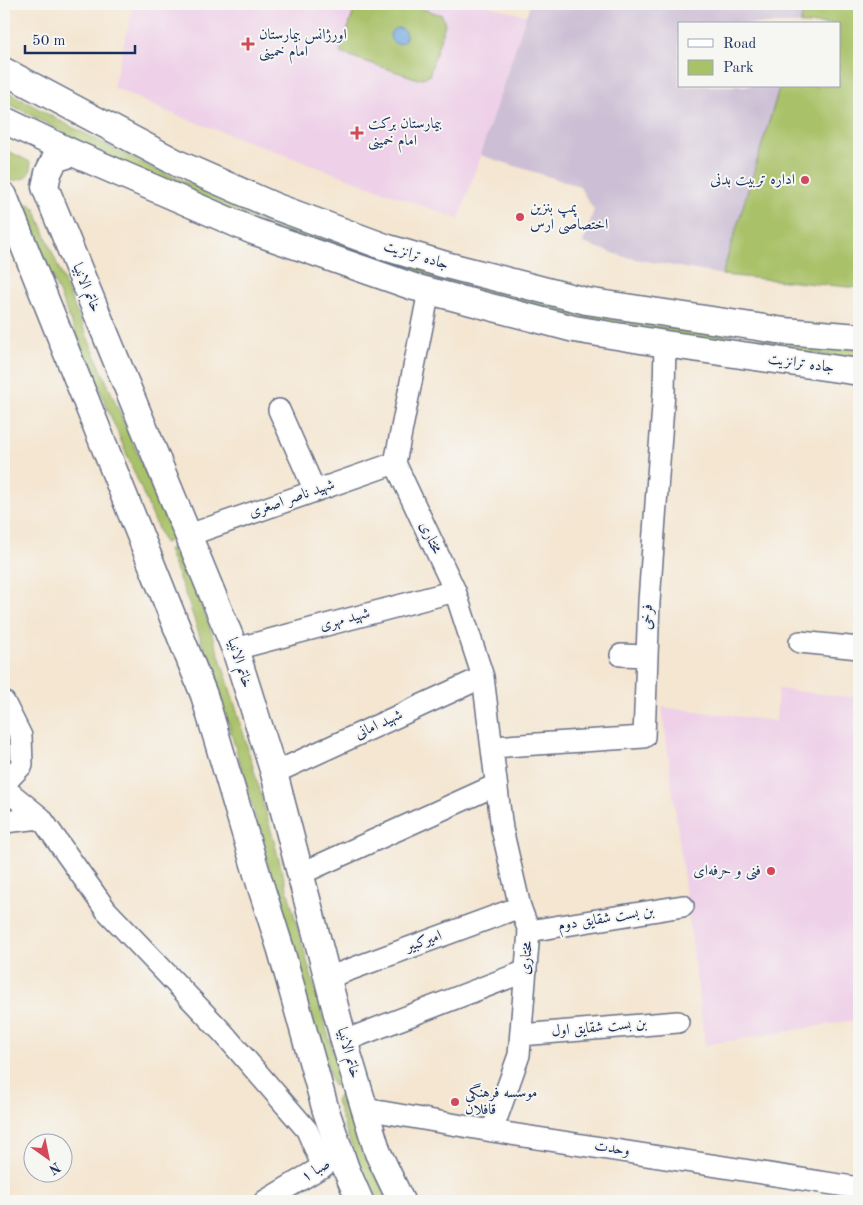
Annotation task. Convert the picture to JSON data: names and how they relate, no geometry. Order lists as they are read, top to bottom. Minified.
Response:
{"streets":{"main road":["جاده ترانزیت","خاتم الانبیا"],"street":["شهید ناصر اصغری","مختاری","فرخی","شهید مهری","شهید امانی","بن بست شقایق دوم","امیرکبیر","بن بست شقایق اول","وحدت","صبا ۱"]},"crossings":[["جاده ترانزیت","فرخی"],["خاتم الانبیا","شهید ناصر اصغری"],["خاتم الانبیا","شهید مهری"],["خاتم الانبیا","شهید امانی"],["خاتم الانبیا","امیرکبیر"],["خاتم الانبیا","وحدت"],["شهید ناصر اصغری","مختاری"],["مختاری","فرخی"],["مختاری","شهید مهری"],["مختاری","شهید امانی"],["مختاری","بن بست شقایق دوم"],["مختاری","امیرکبیر"],["مختاری","بن بست شقایق اول"],["مختاری","وحدت"]],"places":{"health":["اورژانس بیمارستان امام خمینی","بیمارستان برکت امام خمینی"],"other":["اداره تربیت بدنی","پمپ بنزین اختصاصی ارس","فنی و حرفه‌ای","موسسه فرهنگی قافلان"]},"legend":["Road","Park"],"scale_bar":"50 m","north":"bottom right"}
